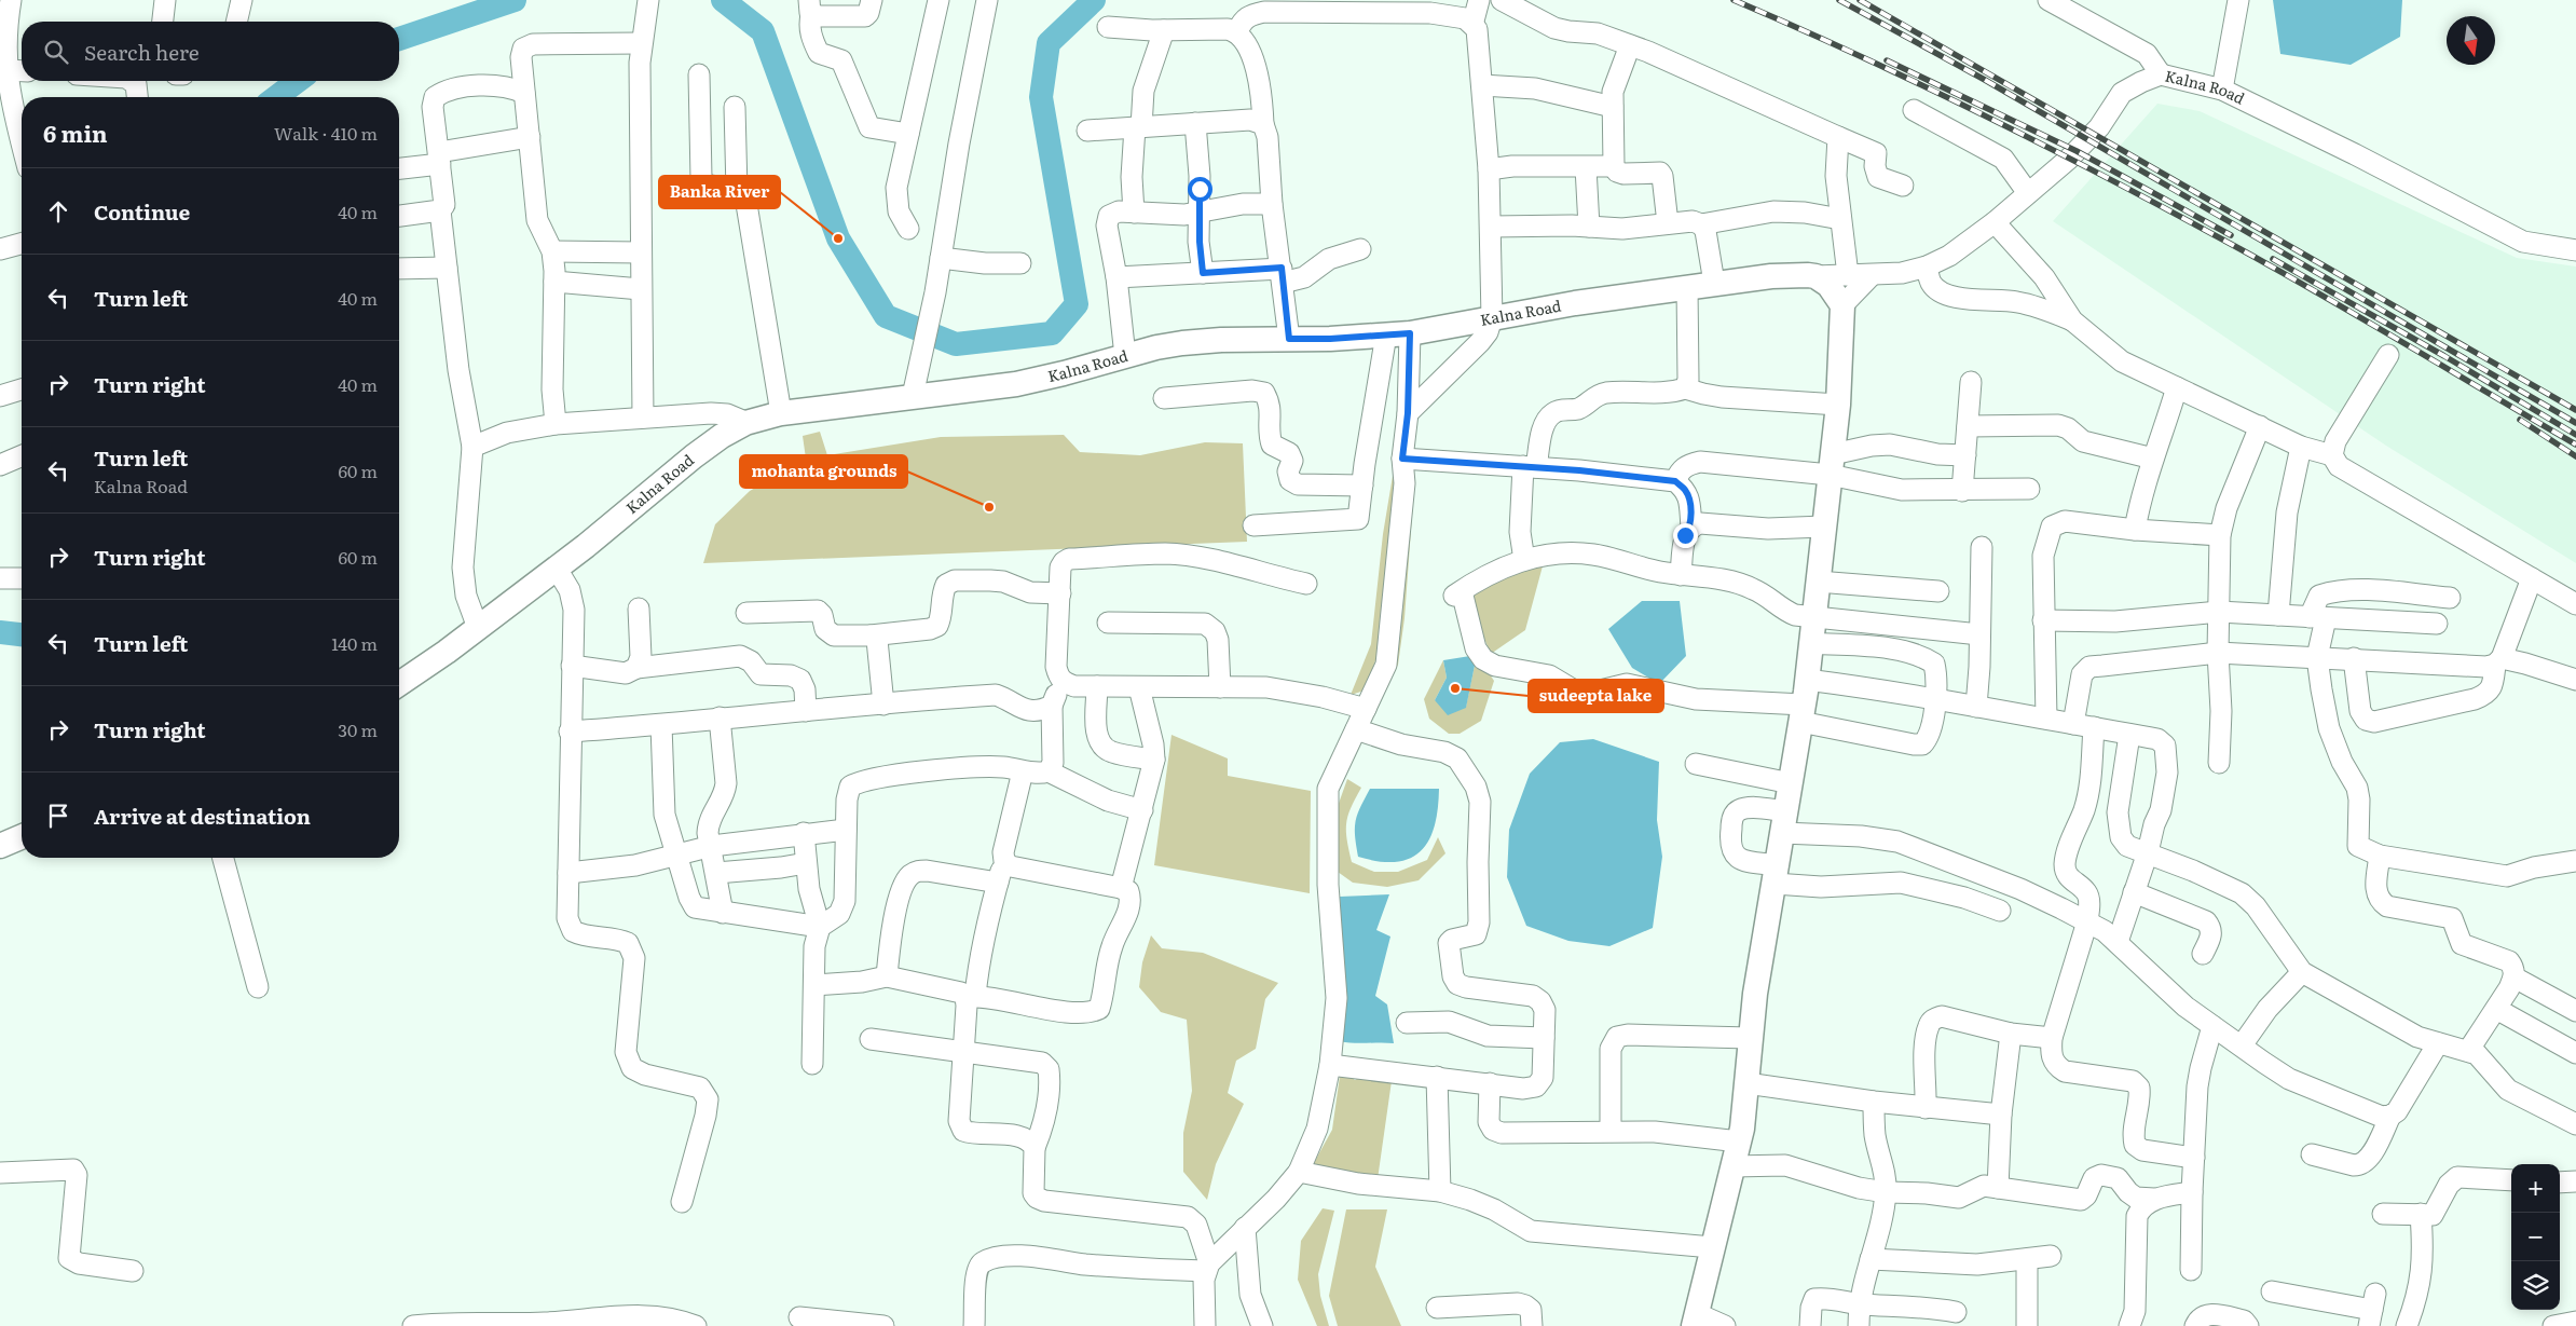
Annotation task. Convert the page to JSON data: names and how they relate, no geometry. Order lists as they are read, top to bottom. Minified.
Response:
{"streets":{"main road":["Kalna Road"]},"places":["Banka River","mohanta grounds","sudeepta lake"],"north":"bottom","page":{"search":"Search here","heading":["6 min","Walk · 410 m"],"list":[["Continue","40 m"],["Turn left","40 m"],["Turn right","40 m"],["Turn left","Kalna Road","60 m"],["Turn right","60 m"],["Turn left","140 m"],["Turn right","30 m"],"Arrive at destination"],"map_buttons":["+","−"]}}
